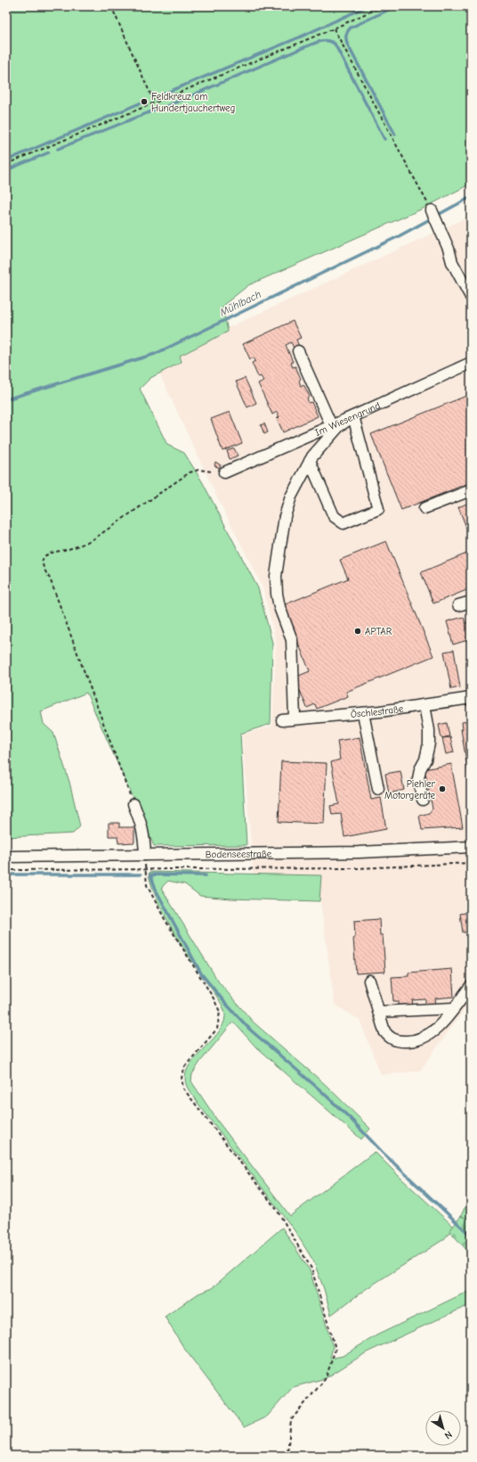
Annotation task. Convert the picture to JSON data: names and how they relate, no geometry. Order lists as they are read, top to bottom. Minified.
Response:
{"streets":{"street":["Im Wiesengrund","Öschlestraße","Bodenseestraße"]},"water":["Mühlbach"],"places":["Feldkreuz am Hundertjauchertweg","APTAR","Piehler Motorgeräte"],"north":"bottom right"}
